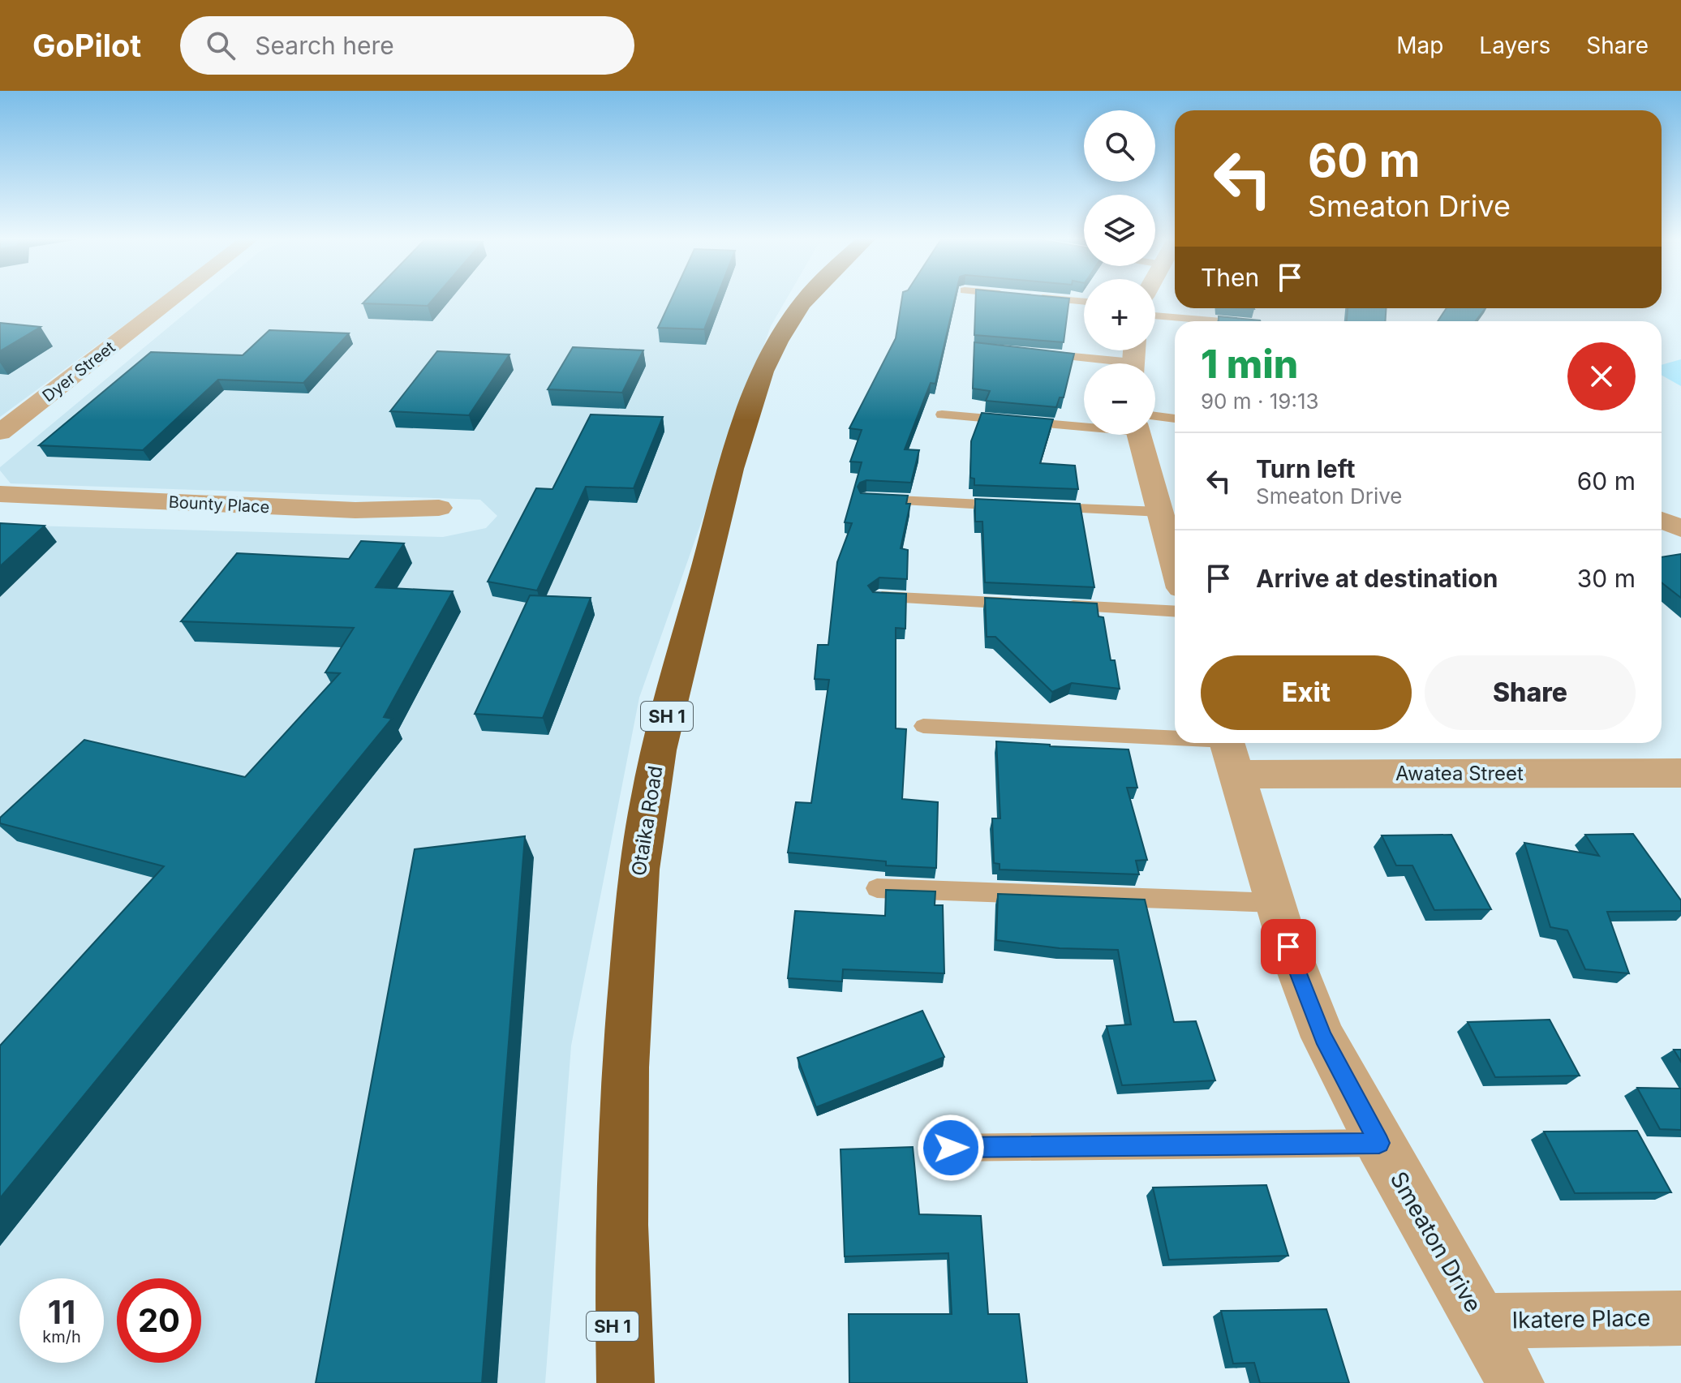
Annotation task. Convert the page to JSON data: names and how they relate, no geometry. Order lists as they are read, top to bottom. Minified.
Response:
{"streets":{"highway":["SH 1","Otaika Road"],"street":["Dyer Street","Bounty Place","Awatea Street","Smeaton Drive","Ikatere Place"]},"crossings":[["Awatea Street","Smeaton Drive"],["Smeaton Drive","Ikatere Place"]],"page":{"header":"GoPilot","search":"Search here","nav":["Map","Layers","Share"],"map_buttons":["+","−"],"turn":["60 m","Smeaton Drive"],"then":"Then","heading":["1 min","90 m · 19:13"],"list":[{"name":"Turn left","note":"Smeaton Drive","value":"60 m"},{"name":"Arrive at destination","value":"30 m"}],"buttons":["Exit","Share"],"speed":"11 km/h","limit":"20"}}
